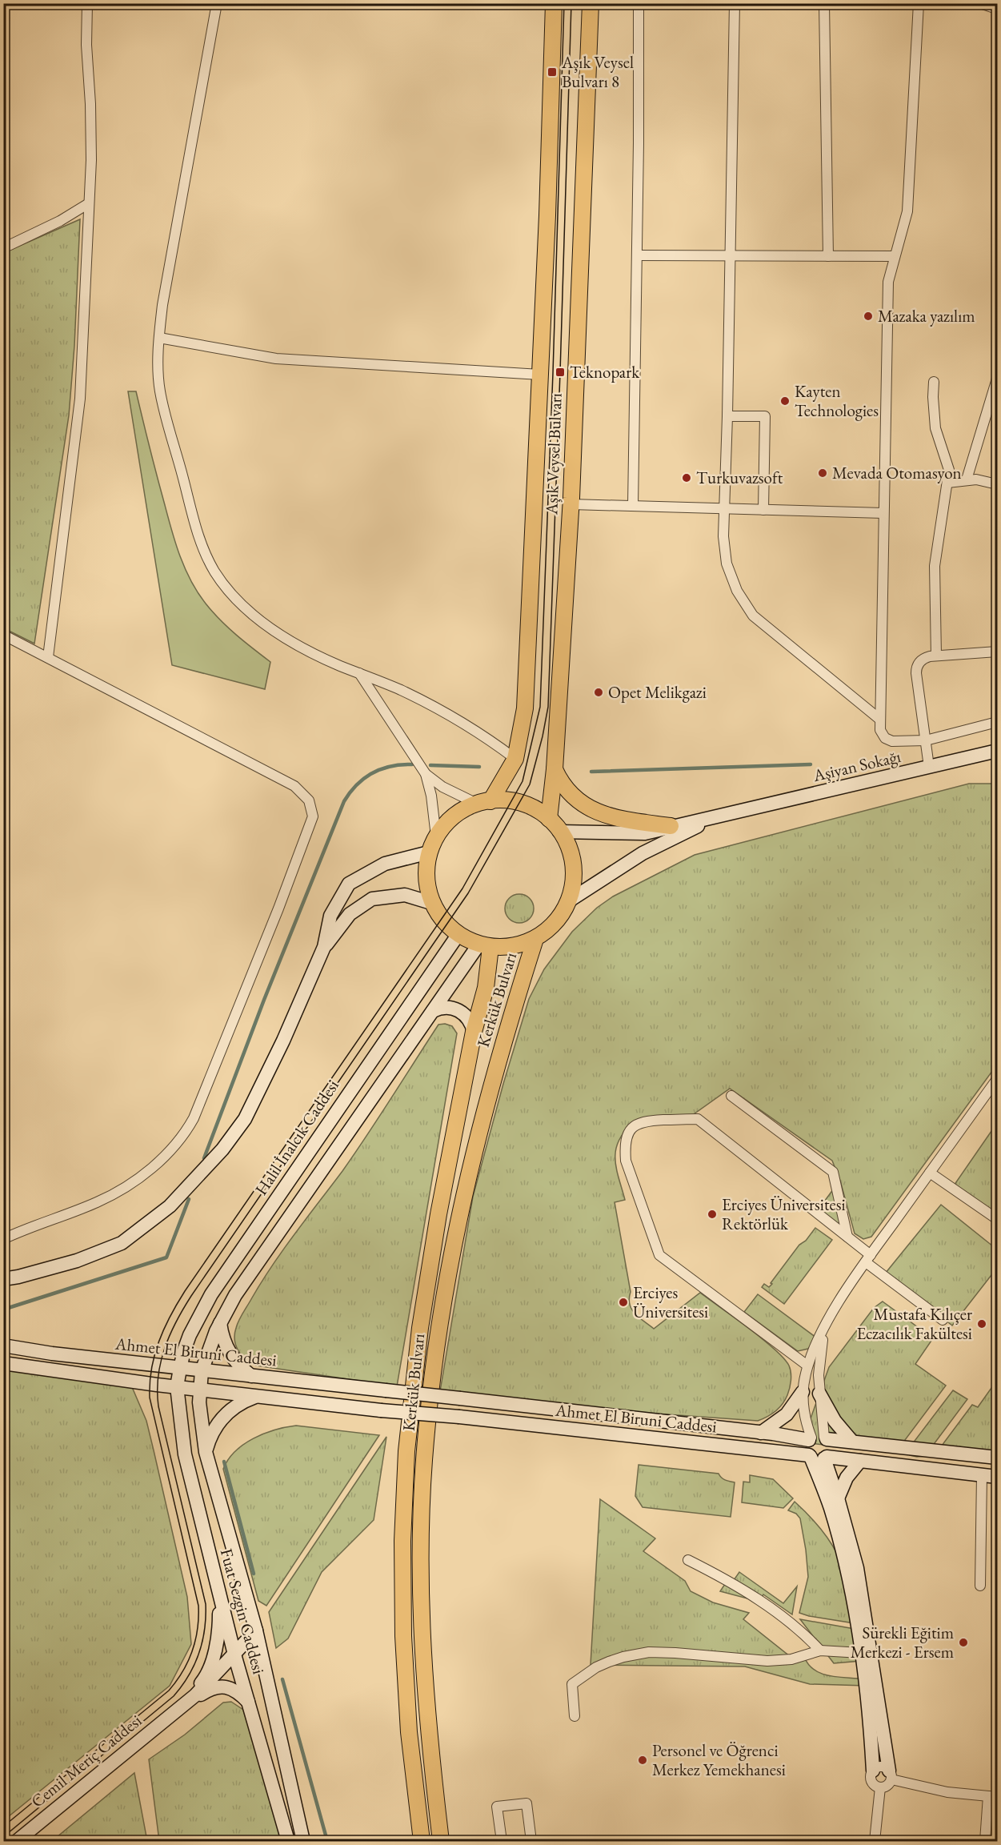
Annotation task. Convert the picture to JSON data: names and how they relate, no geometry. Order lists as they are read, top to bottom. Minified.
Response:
{"streets":{"main road":["Aşık Veysel Bulvarı","Kerkük Bulvarı"],"street":["Aşiyan Sokağı","Halil İnalcık Caddesi","Ahmet El Biruni Caddesi","Fuat Sezgin Caddesi","Cemil Meriç Caddesi"]},"crossings":[["Aşık Veysel Bulvarı","Aşiyan Sokağı"],["Aşık Veysel Bulvarı","Kerkük Bulvarı"],["Aşık Veysel Bulvarı","Halil İnalcık Caddesi"],["Aşiyan Sokağı","Kerkük Bulvarı"],["Aşiyan Sokağı","Halil İnalcık Caddesi"],["Kerkük Bulvarı","Halil İnalcık Caddesi"],["Halil İnalcık Caddesi","Ahmet El Biruni Caddesi"],["Halil İnalcık Caddesi","Fuat Sezgin Caddesi"],["Ahmet El Biruni Caddesi","Fuat Sezgin Caddesi"]],"places":{"transit":["Aşık Veysel Bulvarı 8","Teknopark"],"other":["Mazaka yazılım","Kayten Technologies","Mevada Otomasyon","Turkuvazsoft","Opet Melikgazi","Erciyes Üniversitesi Rektörlük","Erciyes Üniversitesi","Mustafa Kılıçer Eczacılık Fakültesi","Sürekli Eğitim Merkezi - Ersem","Personel ve Öğrenci Merkez Yemekhanesi"]}}
